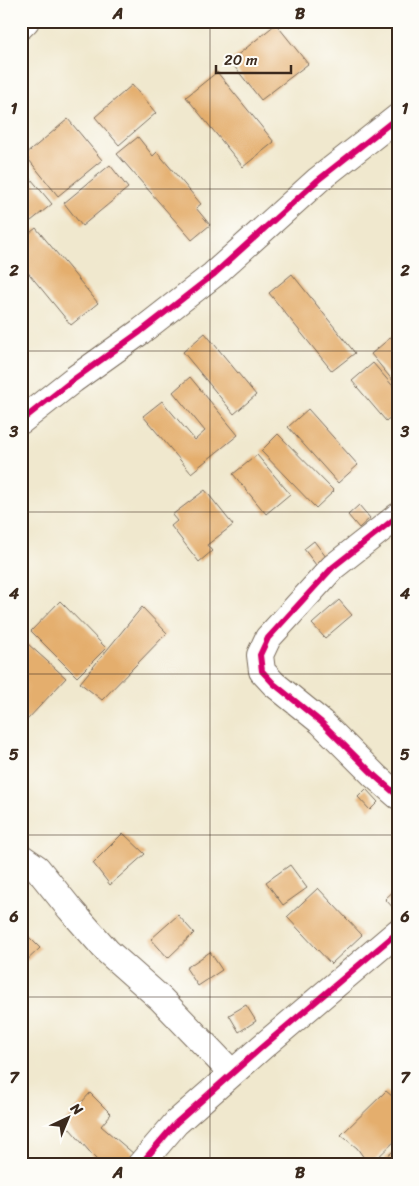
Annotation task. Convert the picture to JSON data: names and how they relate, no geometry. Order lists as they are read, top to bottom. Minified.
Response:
{"scale_bar":"20 m","north":"top right","grid":{"columns":["A","B"],"rows":["1","2","3","4","5","6","7"]}}
